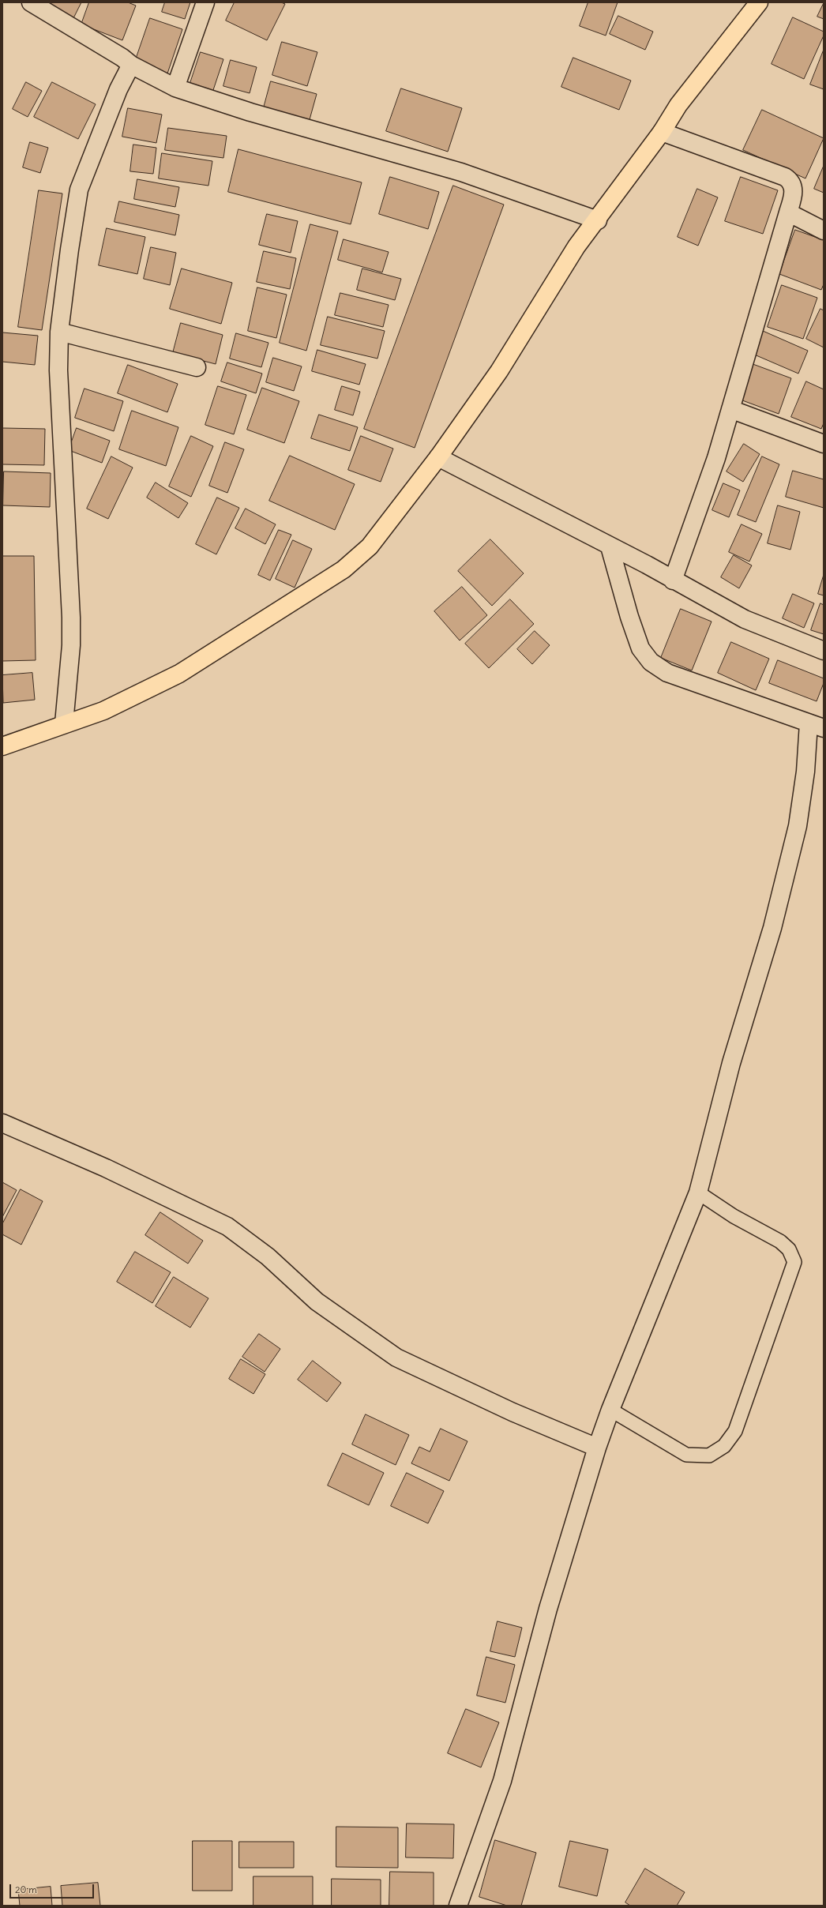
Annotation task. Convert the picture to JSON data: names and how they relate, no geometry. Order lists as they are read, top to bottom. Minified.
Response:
{"scale_bar":"20 m"}
